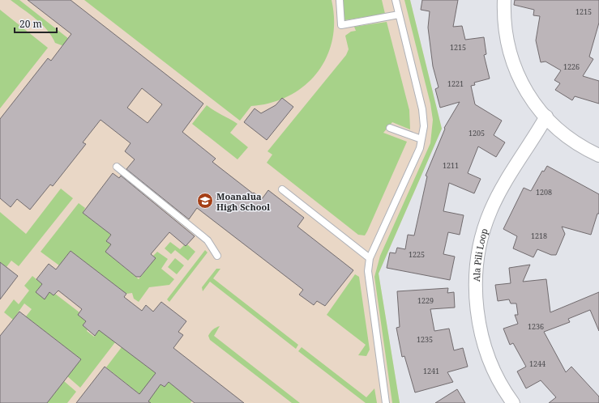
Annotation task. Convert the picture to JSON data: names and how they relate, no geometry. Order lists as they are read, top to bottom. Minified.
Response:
{"streets":{"street":["Ala Pili Loop"]},"places":{"school or university":["Moanalua High School"]},"house_numbers":["1215","1215","1226","1221","1205","1211","1208","1218","1225","1229","1236","1235","1244","1241"],"scale_bar":"20 m"}
